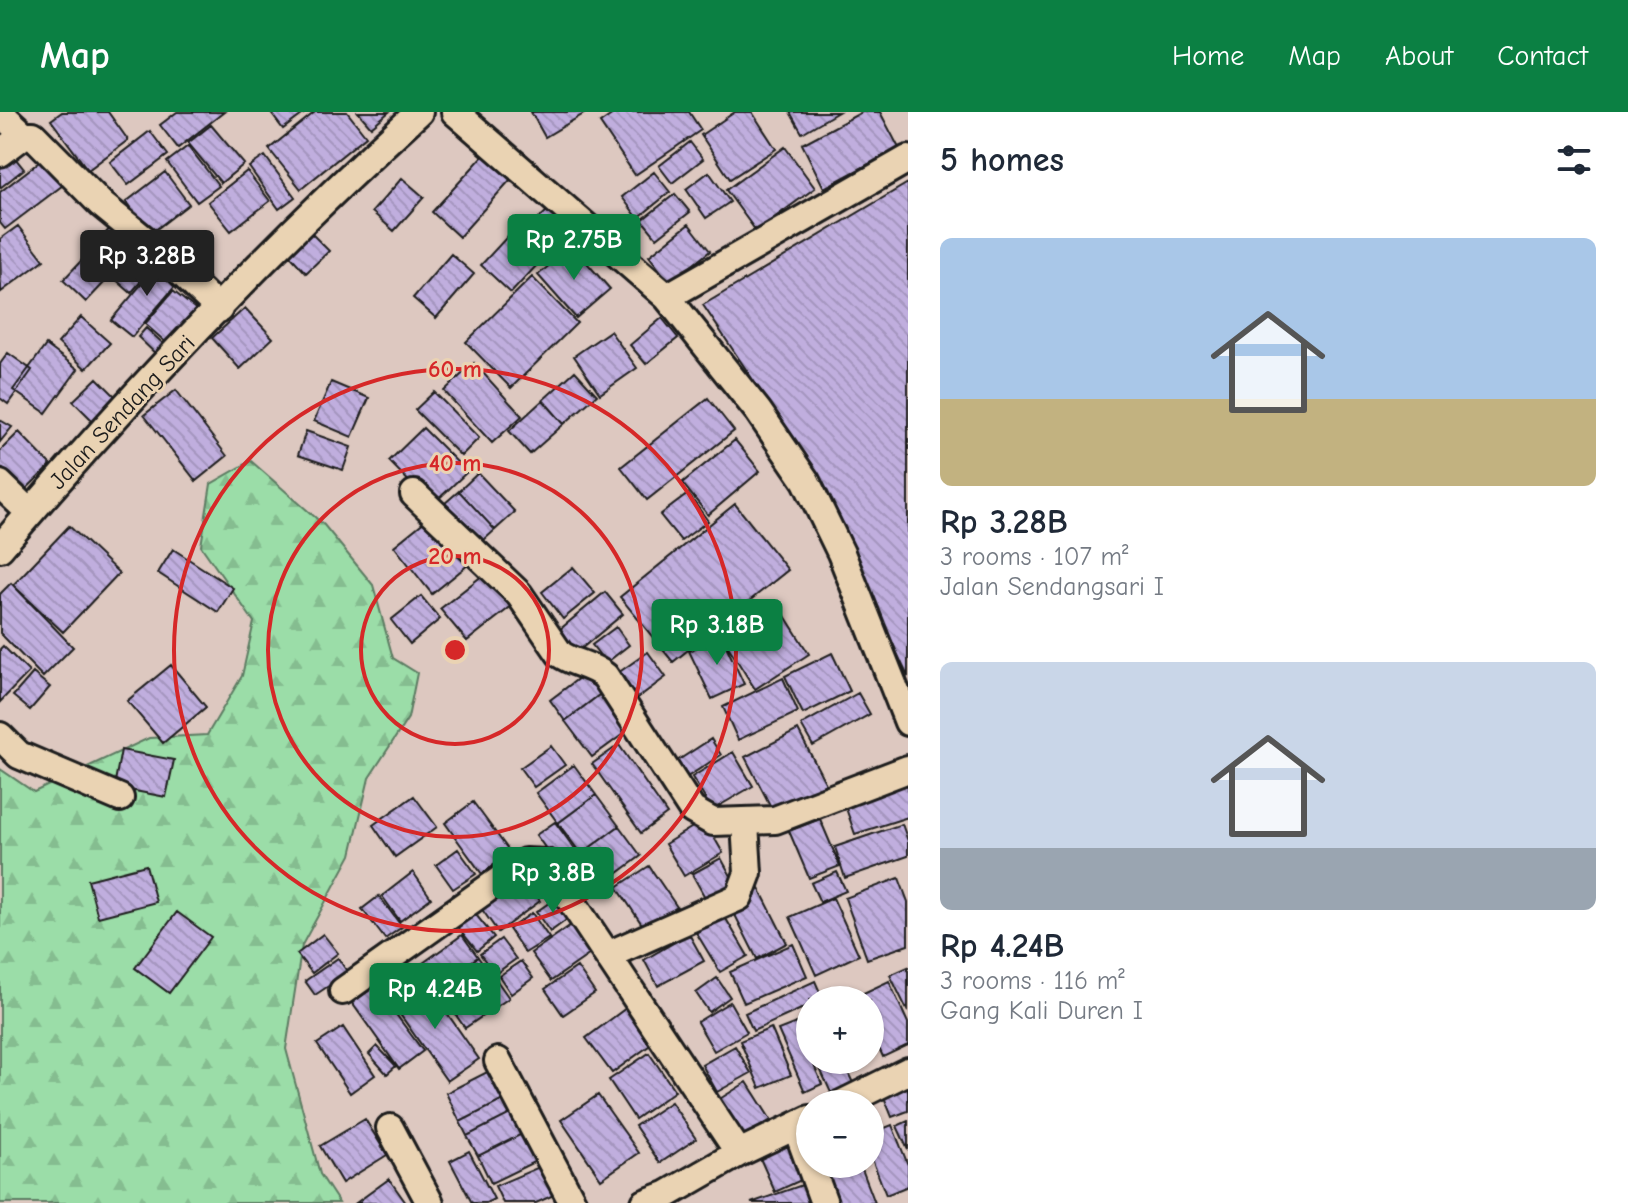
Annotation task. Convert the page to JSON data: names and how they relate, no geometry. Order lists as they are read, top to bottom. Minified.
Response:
{"streets":{"street":["Jalan Sendang Sari"]},"page":{"header":"Map","nav":["Home","Map","About","Contact"],"heading":"5 homes","list":[{"name":"Rp 3.28B","note":"3 rooms · 107 m² · Jalan Sendangsari I"},{"name":"Rp 4.24B","note":"3 rooms · 116 m² · Gang Kali Duren I"}],"price":["Rp 2.75B","Rp 3.28B","Rp 3.18B","Rp 3.8B","Rp 4.24B"],"map_buttons":["+","−"]},"rings":["60 m","40 m","20 m"]}
